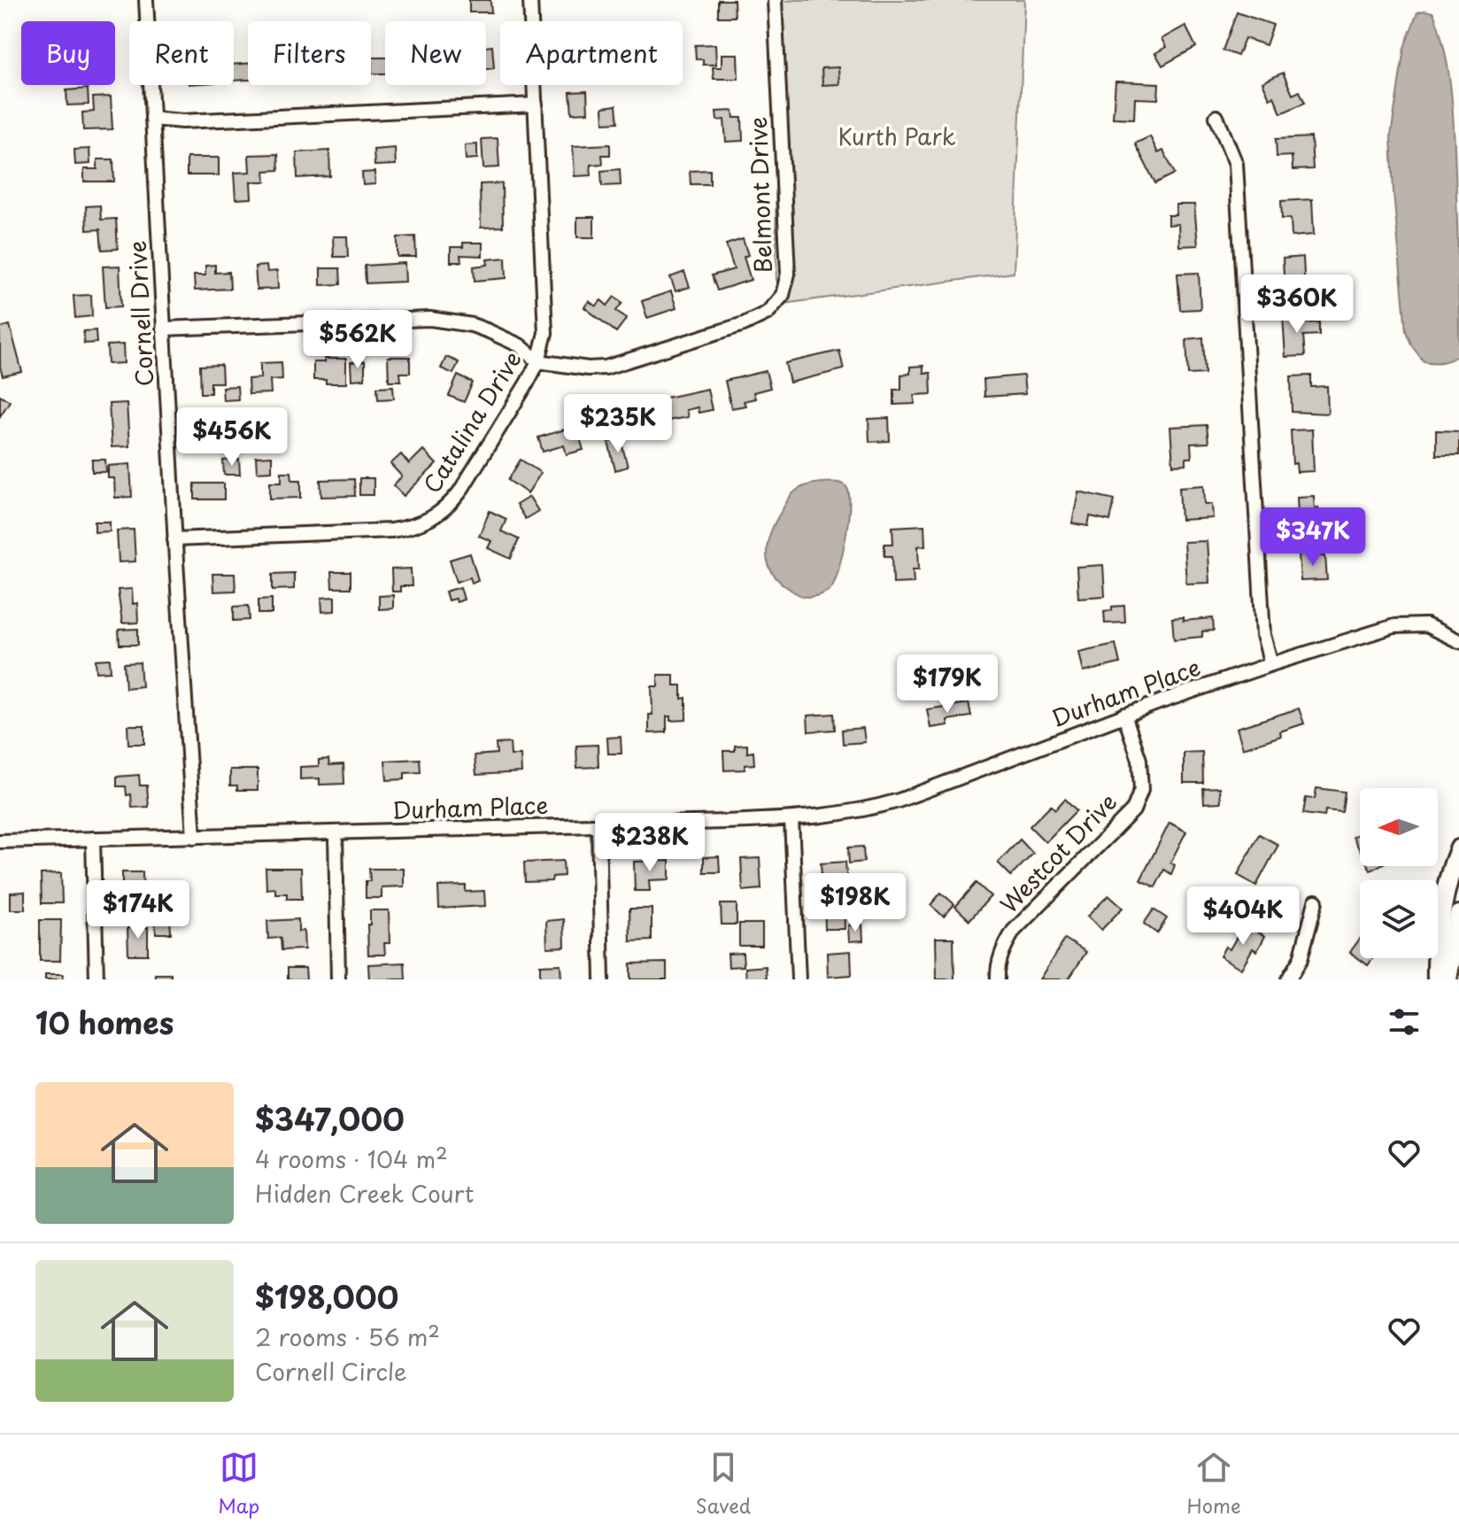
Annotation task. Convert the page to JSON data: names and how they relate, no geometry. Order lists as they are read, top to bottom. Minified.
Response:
{"streets":{"street":["Belmont Drive","Cornell Drive","Catalina Drive","Durham Place","Westcot Drive"]},"crossings":[["Belmont Drive","Catalina Drive"],["Cornell Drive","Catalina Drive"],["Cornell Drive","Durham Place"],["Durham Place","Westcot Drive"]],"parks":["Kurth Park"],"north":"left","page":{"chip":["Buy","Rent","Filters","New","Apartment"],"price":["$360K","$562K","$235K","$456K","$347K","$179K","$238K","$198K","$174K","$404K"],"heading":"10 homes","list":[{"name":"$347,000","note":"4 rooms · 104 m² · Hidden Creek Court"},{"name":"$198,000","note":"2 rooms · 56 m² · Cornell Circle"}],"tabs":["Map","Saved","Home"]}}
